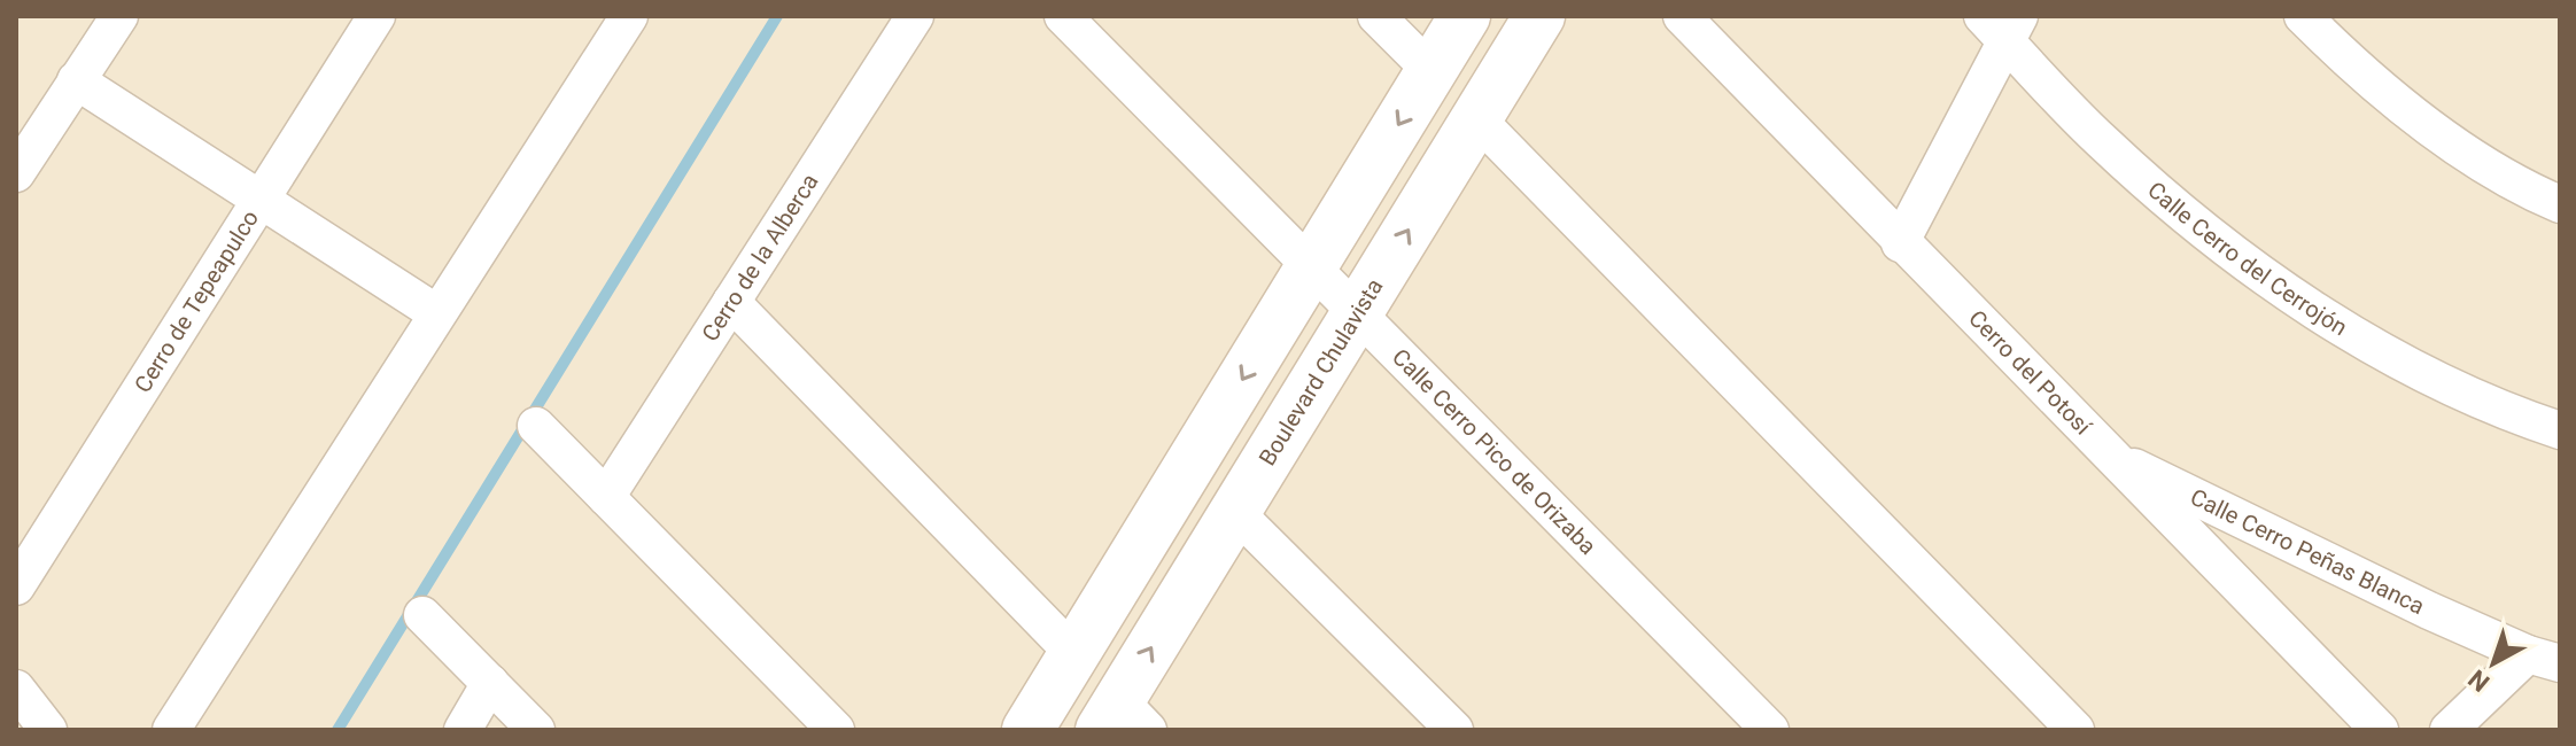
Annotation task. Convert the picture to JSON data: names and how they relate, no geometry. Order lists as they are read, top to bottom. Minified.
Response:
{"streets":{"main road":["Boulevard Chulavista"],"street":["Calle Cerro del Cerrojón","Cerro de la Alberca","Cerro de Tepeapulco","Cerro del Potosí","Calle Cerro Pico de Orizaba","Calle Cerro Peñas Blanca"]},"crossings":[["Boulevard Chulavista","Calle Cerro Pico de Orizaba"],["Cerro del Potosí","Calle Cerro Peñas Blanca"]],"north":"bottom left"}
